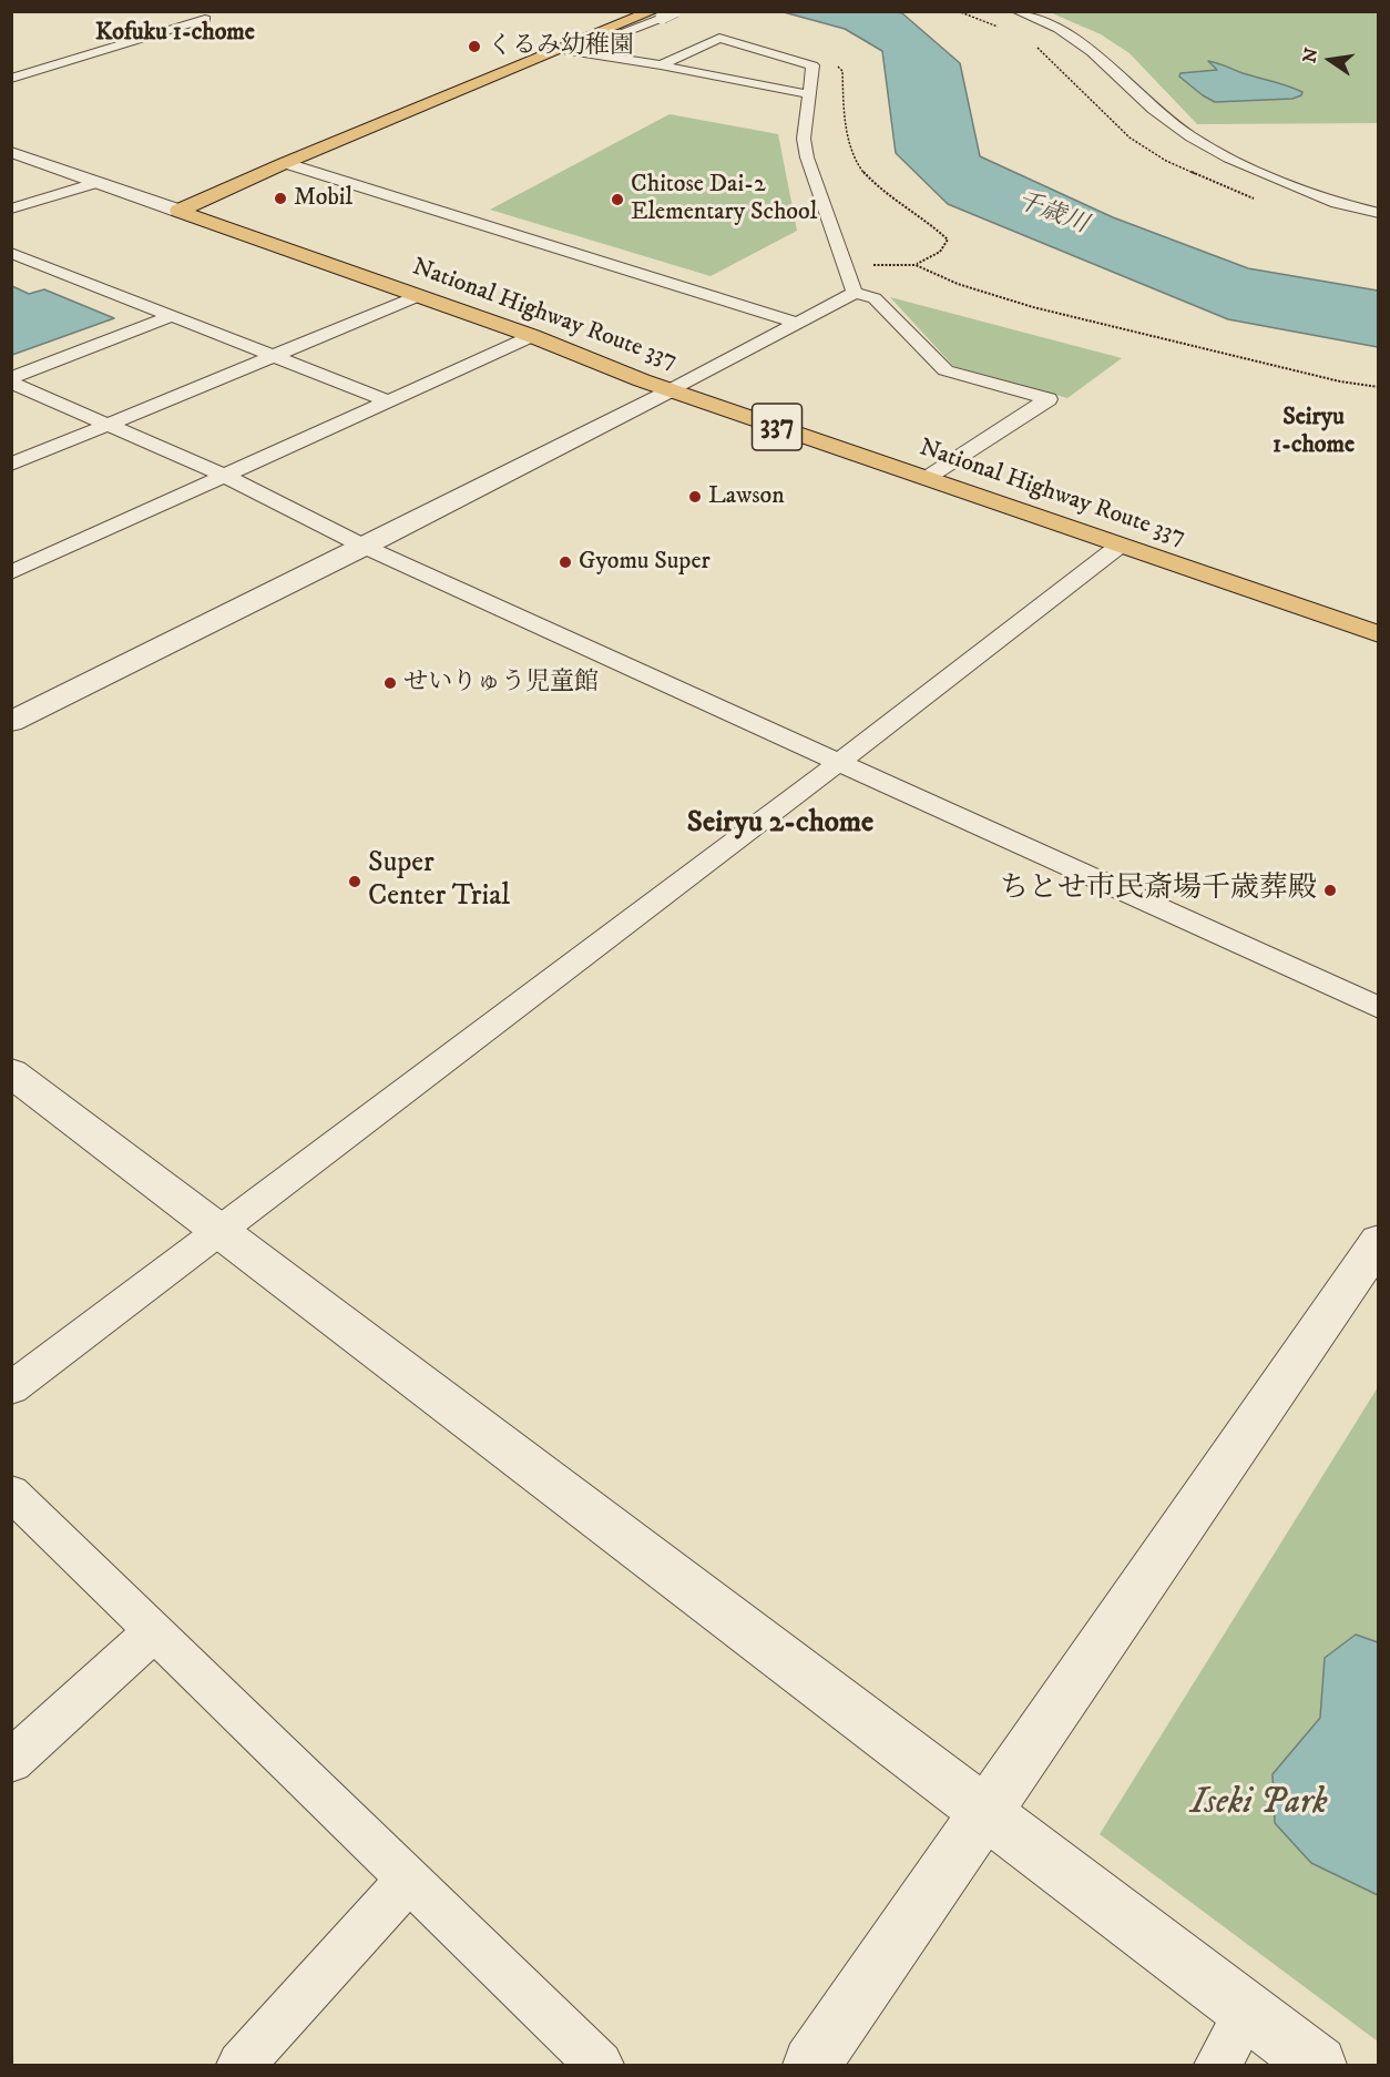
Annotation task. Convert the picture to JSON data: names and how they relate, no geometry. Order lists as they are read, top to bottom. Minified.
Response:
{"streets":{"highway":["National Highway Route 337","337"]},"districts":["Kofuku 1-chome","Seiryu 1-chome","Seiryu 2-chome"],"water":["千歳川"],"parks":["Iseki Park"],"places":["くるみ幼稚園","Mobil","Chitose Dai-2 Elementary School","Lawson","Gyomu Super","せいりゅう児童館","Super Center Trial","ちとせ市民斎場千歳葬殿"],"north":"left"}
